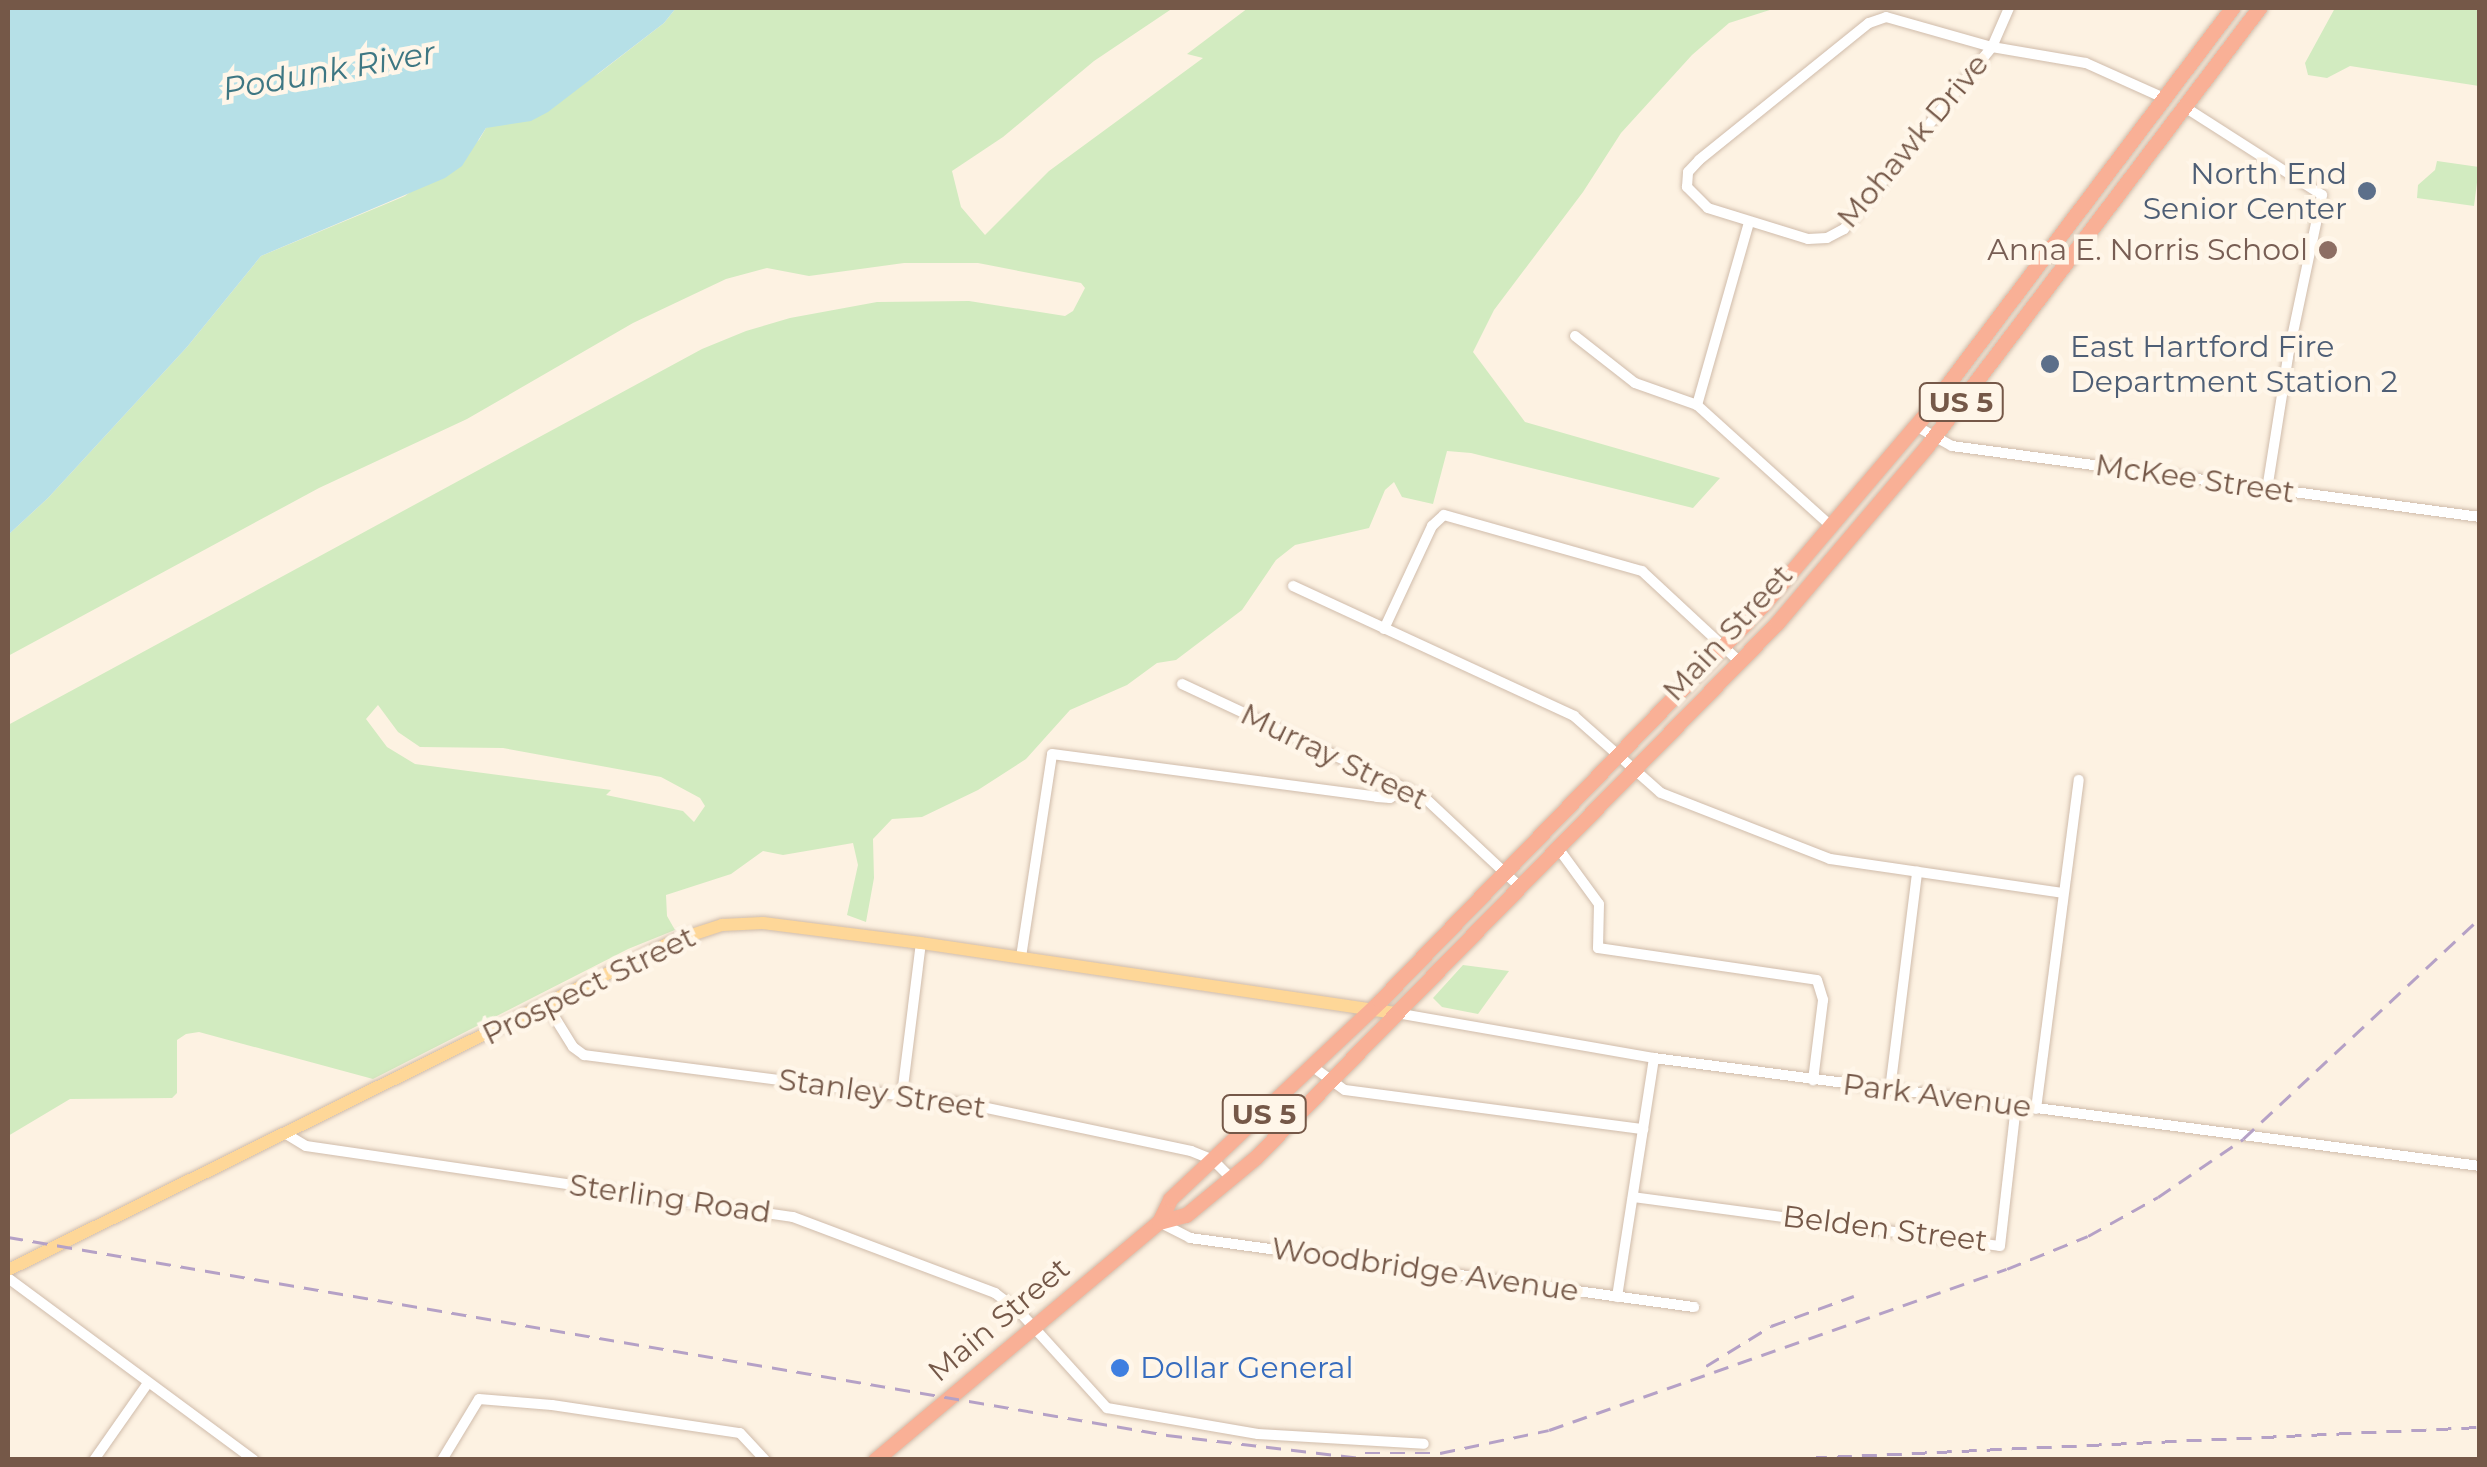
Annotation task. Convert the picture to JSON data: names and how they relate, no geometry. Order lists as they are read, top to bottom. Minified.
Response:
{"streets":{"highway":["US 5","Main Street"],"main road":["Prospect Street"],"street":["Mohawk Drive","McKee Street","Murray Street","Stanley Street","Park Avenue","Sterling Road","Belden Street","Woodbridge Avenue"]},"crossings":[["Mohawk Drive","Main Street"],["McKee Street","Main Street"],["Main Street","Murray Street"],["Main Street","Prospect Street"],["Main Street","Stanley Street"],["Main Street","Park Avenue"],["Main Street","Sterling Road"],["Main Street","Woodbridge Avenue"],["Prospect Street","Stanley Street"],["Prospect Street","Park Avenue"],["Prospect Street","Sterling Road"],["Park Avenue","Belden Street"]],"water":["Podunk River"],"places":["North End Senior Center","Anna E. Norris School","East Hartford Fire Department Station 2","Dollar General"]}
